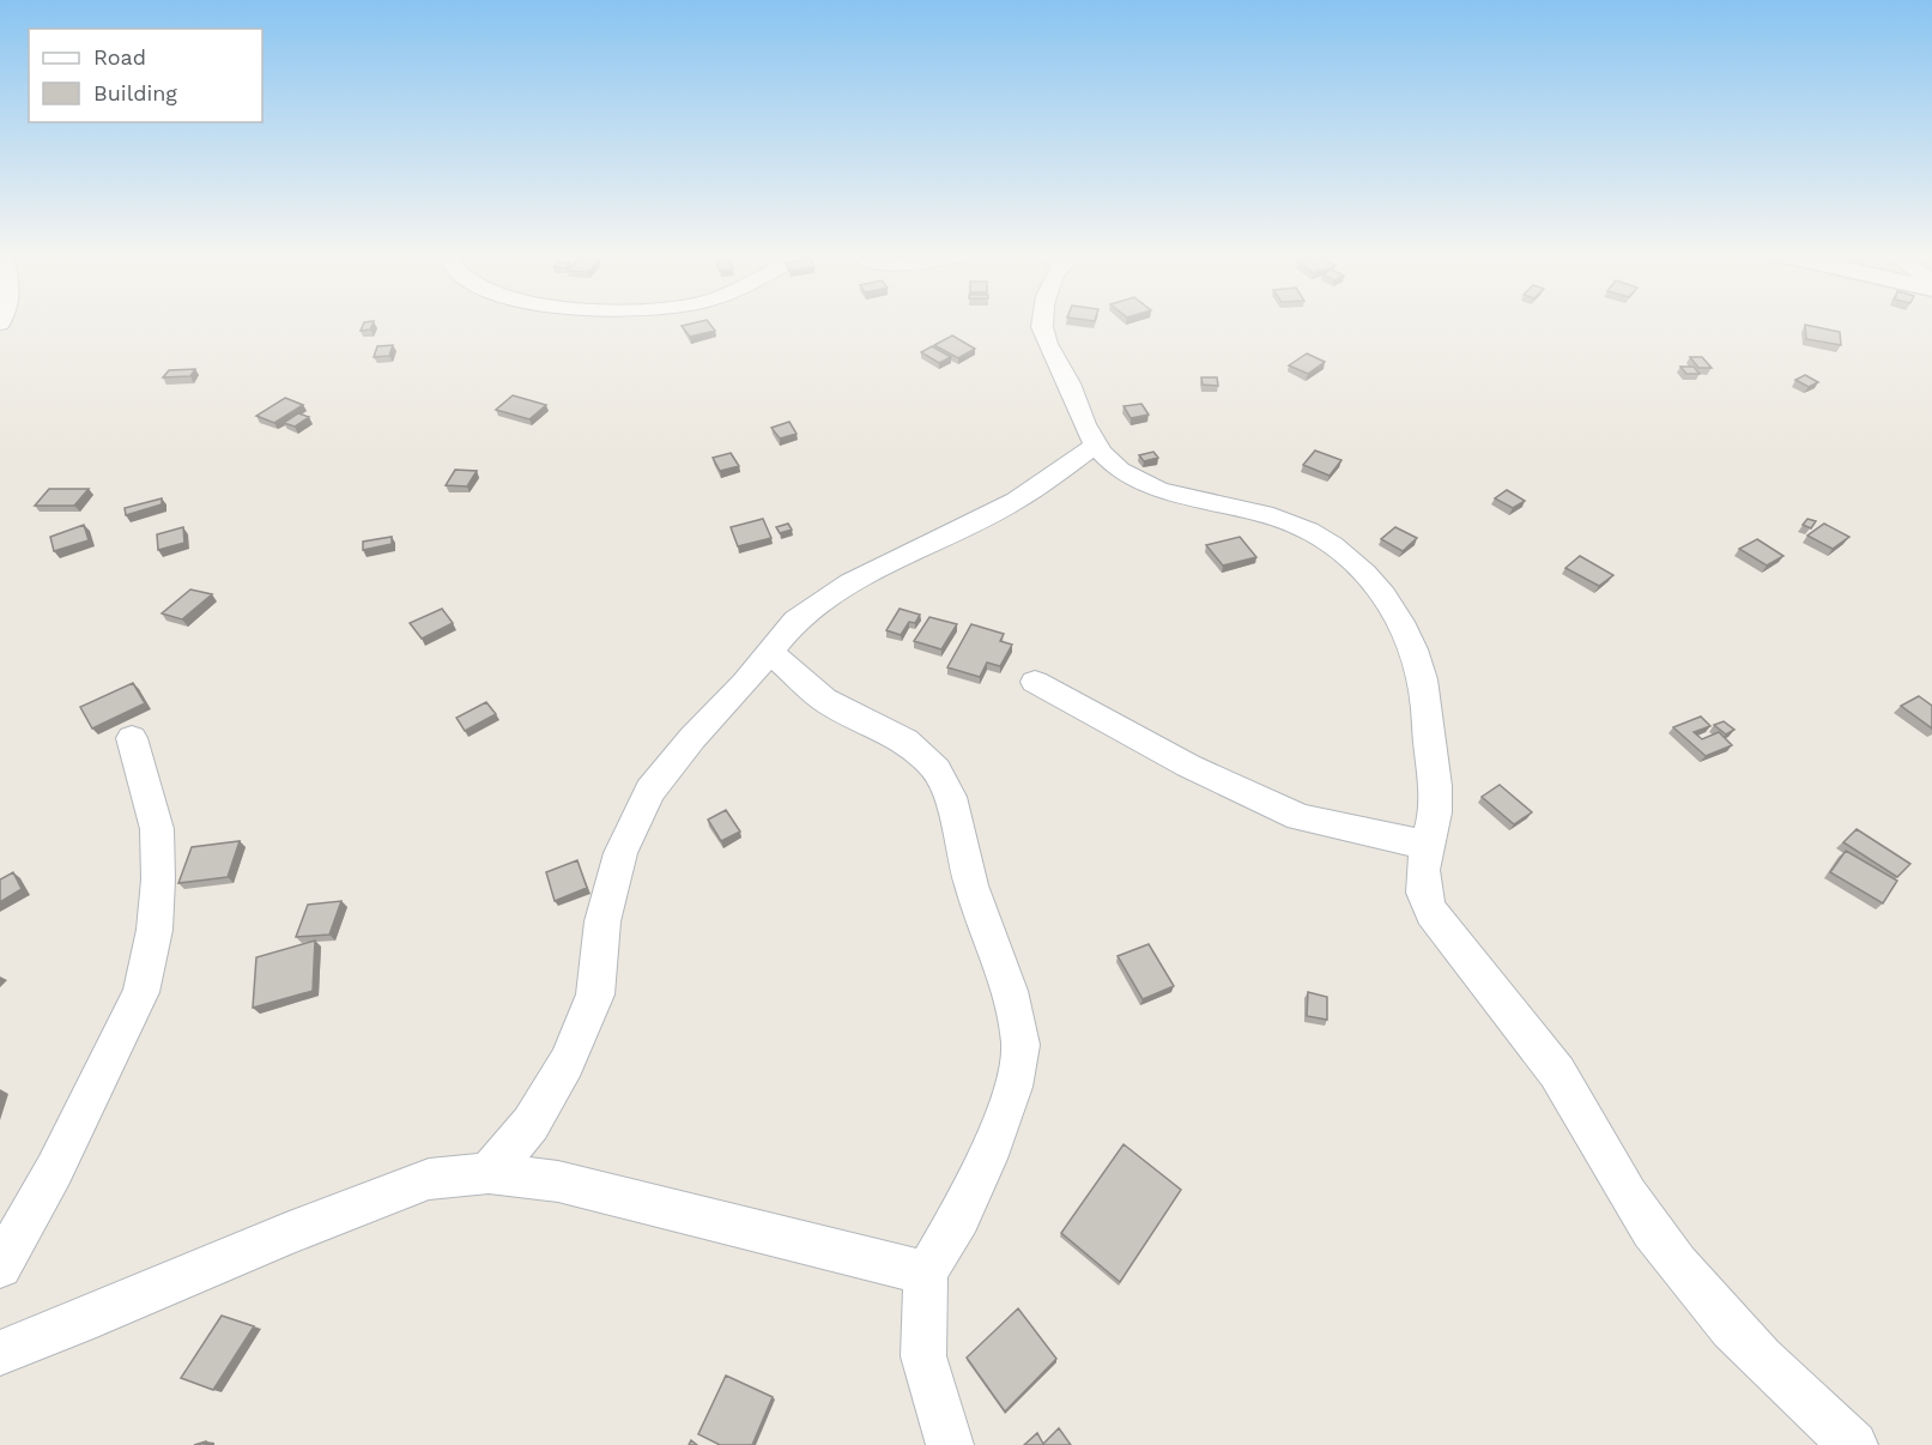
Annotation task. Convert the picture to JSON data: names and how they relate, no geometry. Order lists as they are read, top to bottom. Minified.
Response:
{"legend":["Road","Building"]}
